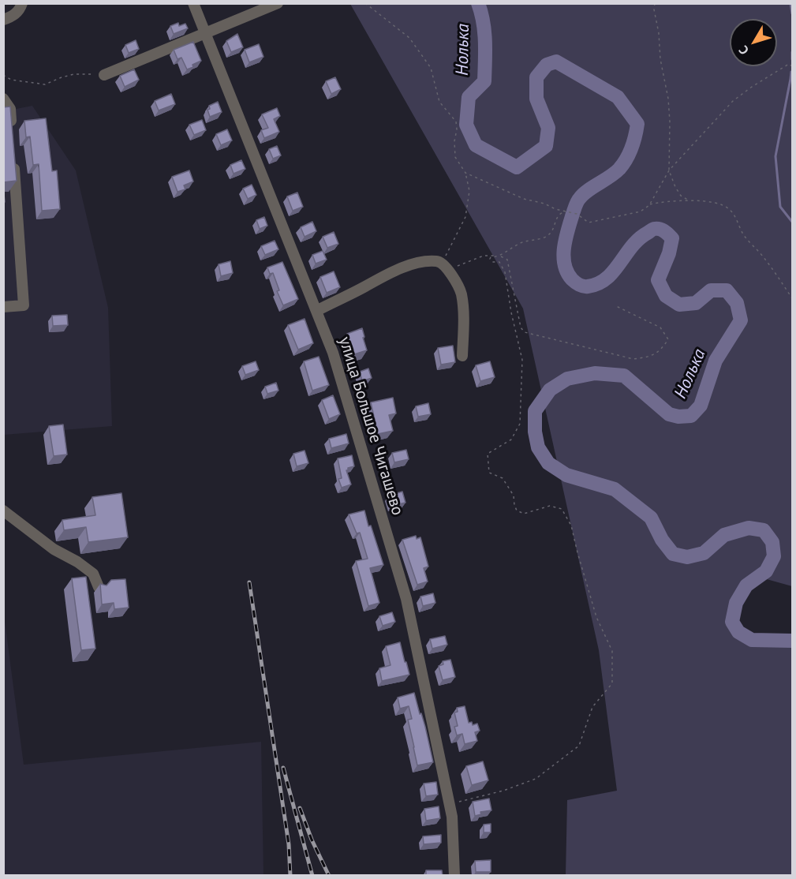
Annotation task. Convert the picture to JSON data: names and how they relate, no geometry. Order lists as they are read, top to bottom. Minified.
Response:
{"streets":{"street":["улица Большое Чигашево"]},"water":["Нолька"],"north":"bottom left"}
